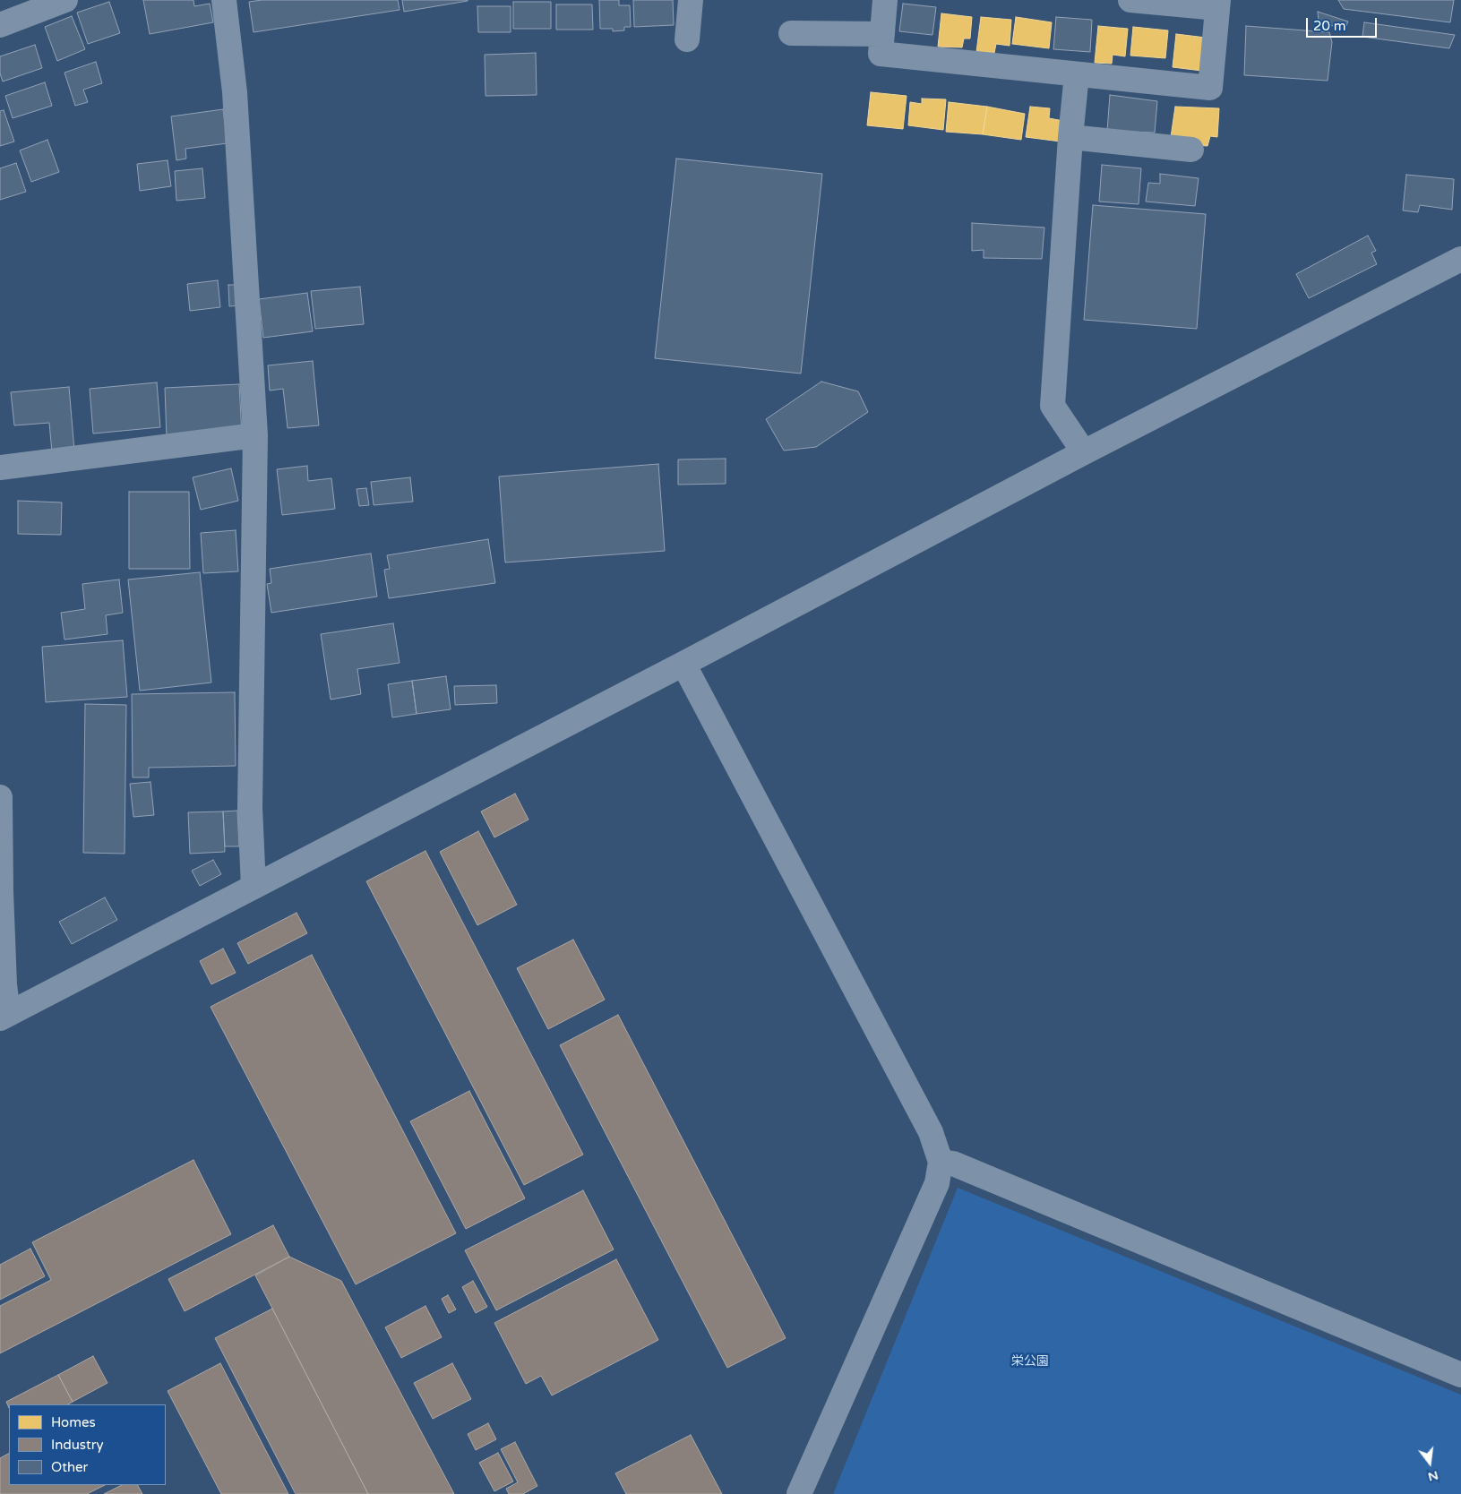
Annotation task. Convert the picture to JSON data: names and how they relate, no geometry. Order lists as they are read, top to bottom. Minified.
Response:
{"parks":["栄公園"],"legend":["Homes","Industry","Other"],"scale_bar":"20 m","north":"bottom"}
